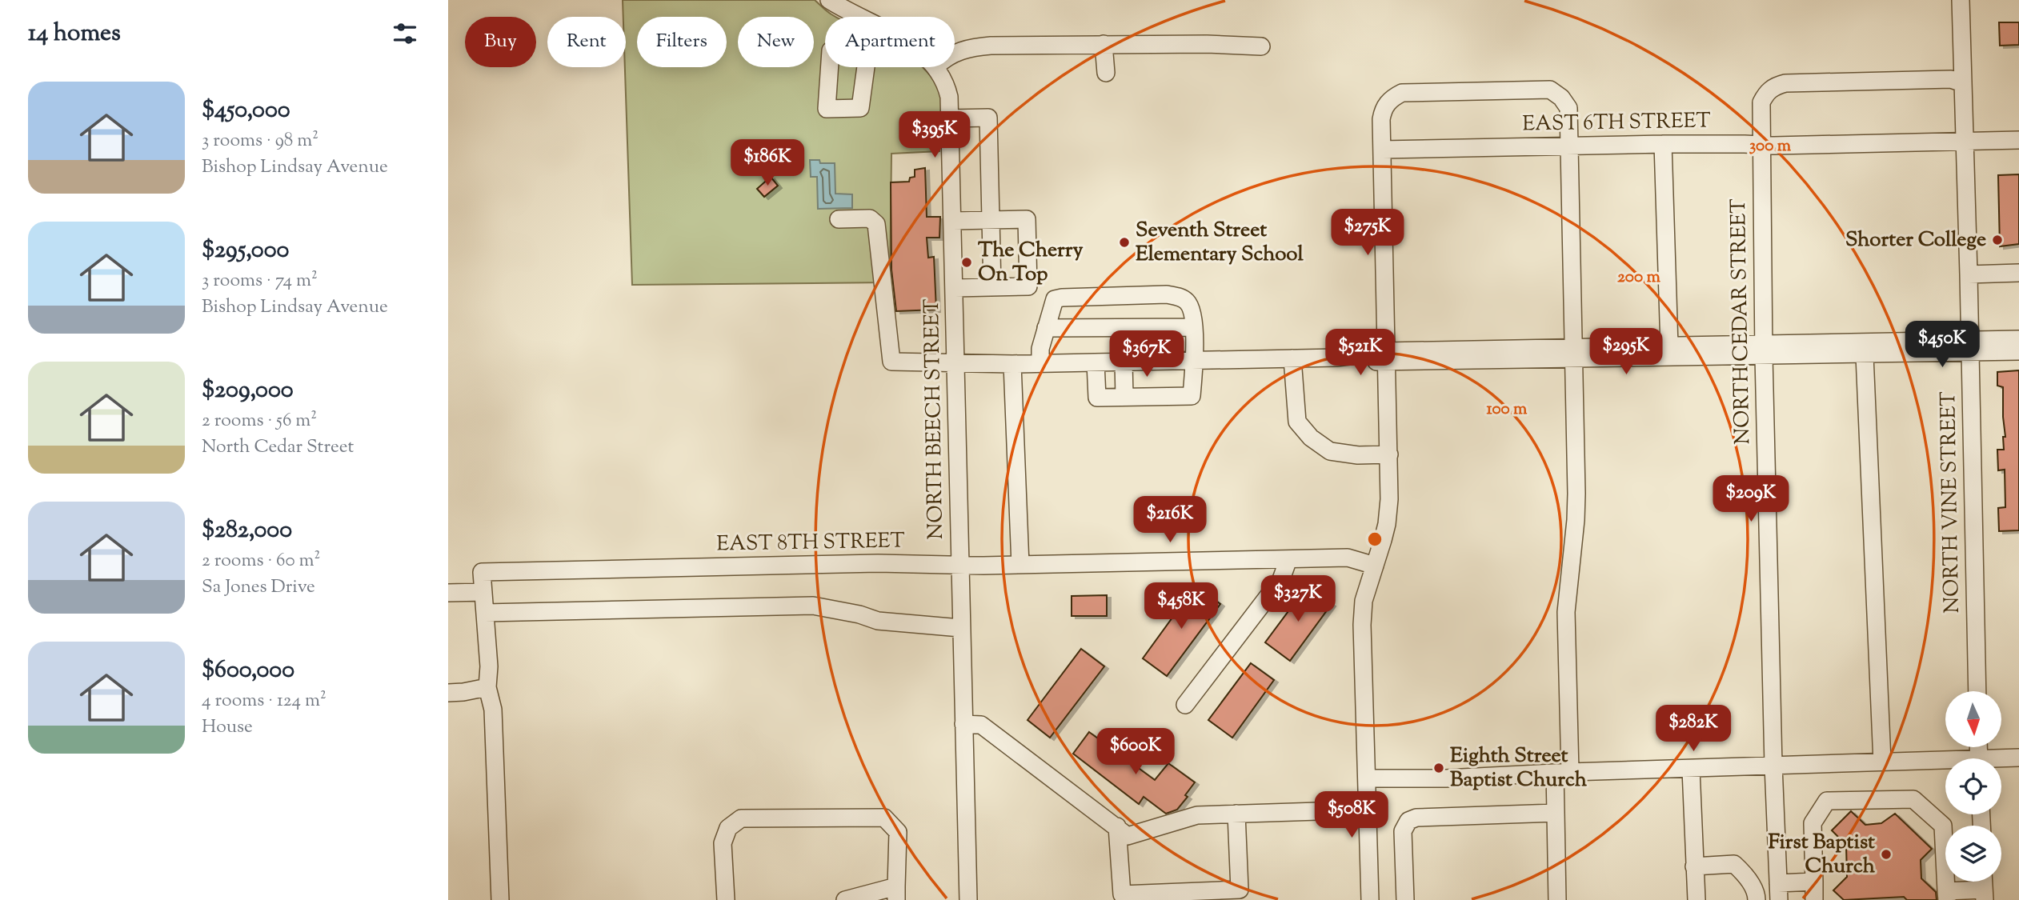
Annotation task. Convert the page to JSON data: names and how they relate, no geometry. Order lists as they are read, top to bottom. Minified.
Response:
{"streets":{"street":["EAST 6TH STREET","NORTH CEDAR STREET","NORTH BEECH STREET","NORTH VINE STREET","EAST 8TH STREET"]},"crossings":[["EAST 6TH STREET","NORTH CEDAR STREET"],["EAST 6TH STREET","NORTH VINE STREET"],["NORTH CEDAR STREET","NORTH VINE STREET"],["NORTH BEECH STREET","EAST 8TH STREET"]],"places":["Shorter College","Seventh Street Elementary School","The Cherry On Top","Eighth Street Baptist Church","First Baptist Church"],"north":"bottom","page":{"heading":"14 homes","chip":["Buy","Rent","Filters","New","Apartment"],"list":[{"name":"$450,000","note":"3 rooms · 98 m² · Bishop Lindsay Avenue"},{"name":"$295,000","note":"3 rooms · 74 m² · Bishop Lindsay Avenue"},{"name":"$209,000","note":"2 rooms · 56 m² · North Cedar Street"},{"name":"$282,000","note":"2 rooms · 60 m² · Sa Jones Drive"},{"name":"$600,000","note":"4 rooms · 124 m² · House"}],"price":["$395K","$186K","$275K","$450K","$295K","$521K","$367K","$209K","$216K","$327K","$458K","$282K","$600K","$508K"]},"rings":["300 m","200 m","100 m"]}
